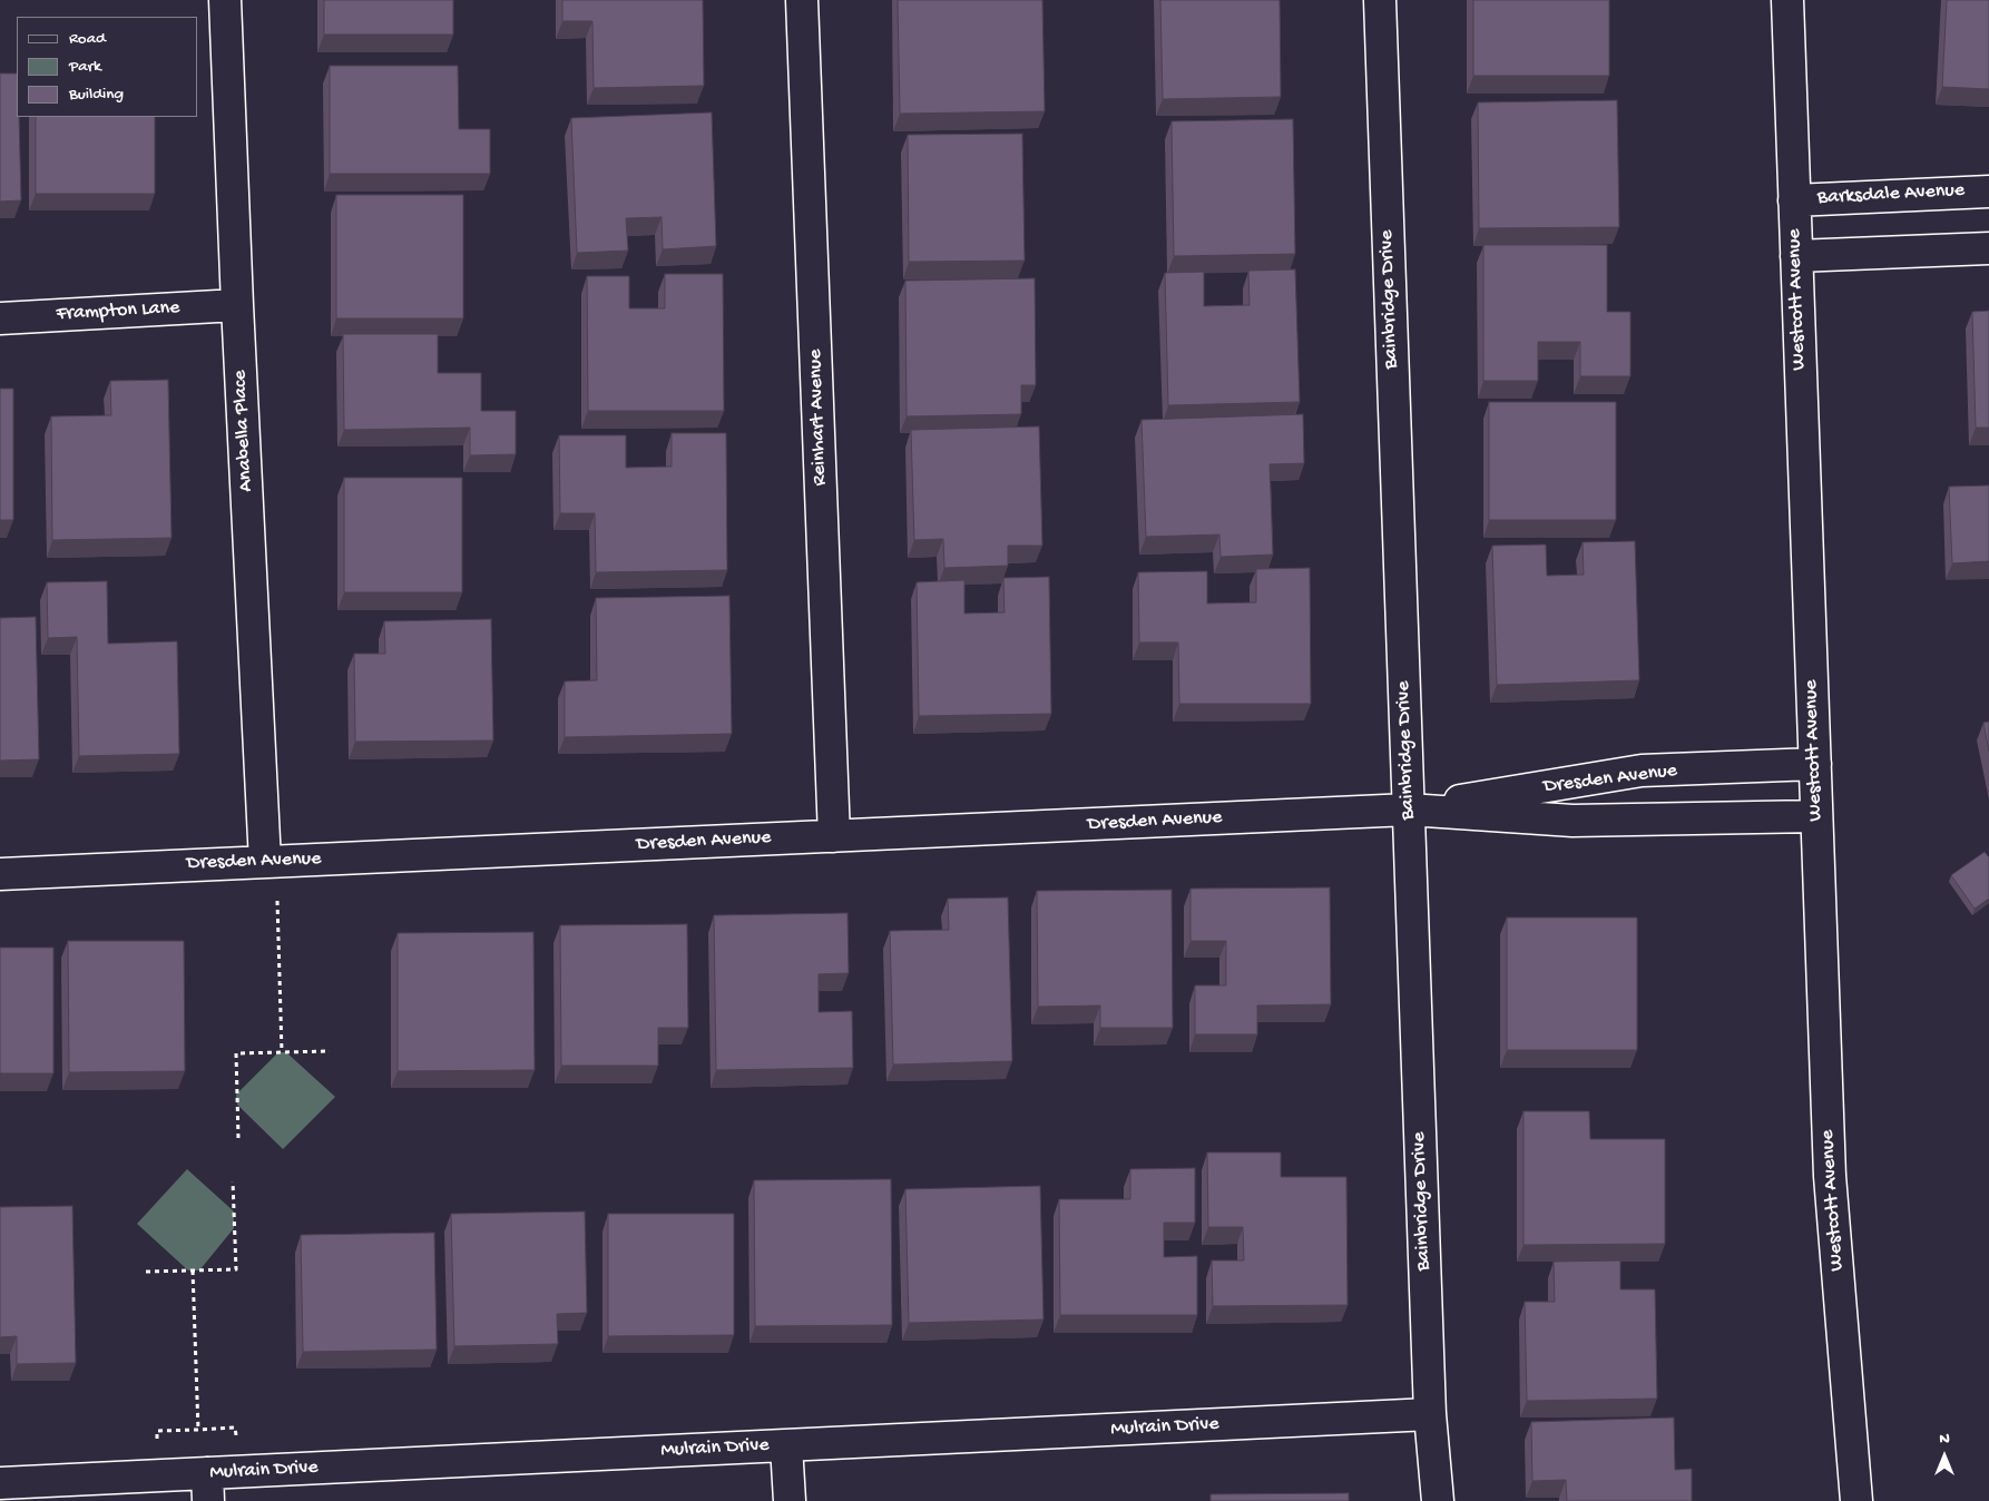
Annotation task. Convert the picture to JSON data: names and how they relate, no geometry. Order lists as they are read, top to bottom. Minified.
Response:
{"streets":{"street":["Barksdale Avenue","Bainbridge Drive","Westcott Avenue","Frampton Lane","Reinhart Avenue","Anabella Place","Dresden Avenue","Mulrain Drive"]},"crossings":[["Barksdale Avenue","Westcott Avenue"],["Bainbridge Drive","Dresden Avenue"],["Bainbridge Drive","Mulrain Drive"],["Westcott Avenue","Dresden Avenue"],["Frampton Lane","Anabella Place"],["Reinhart Avenue","Dresden Avenue"],["Anabella Place","Dresden Avenue"]],"legend":["Road","Park","Building"],"north":"top"}
